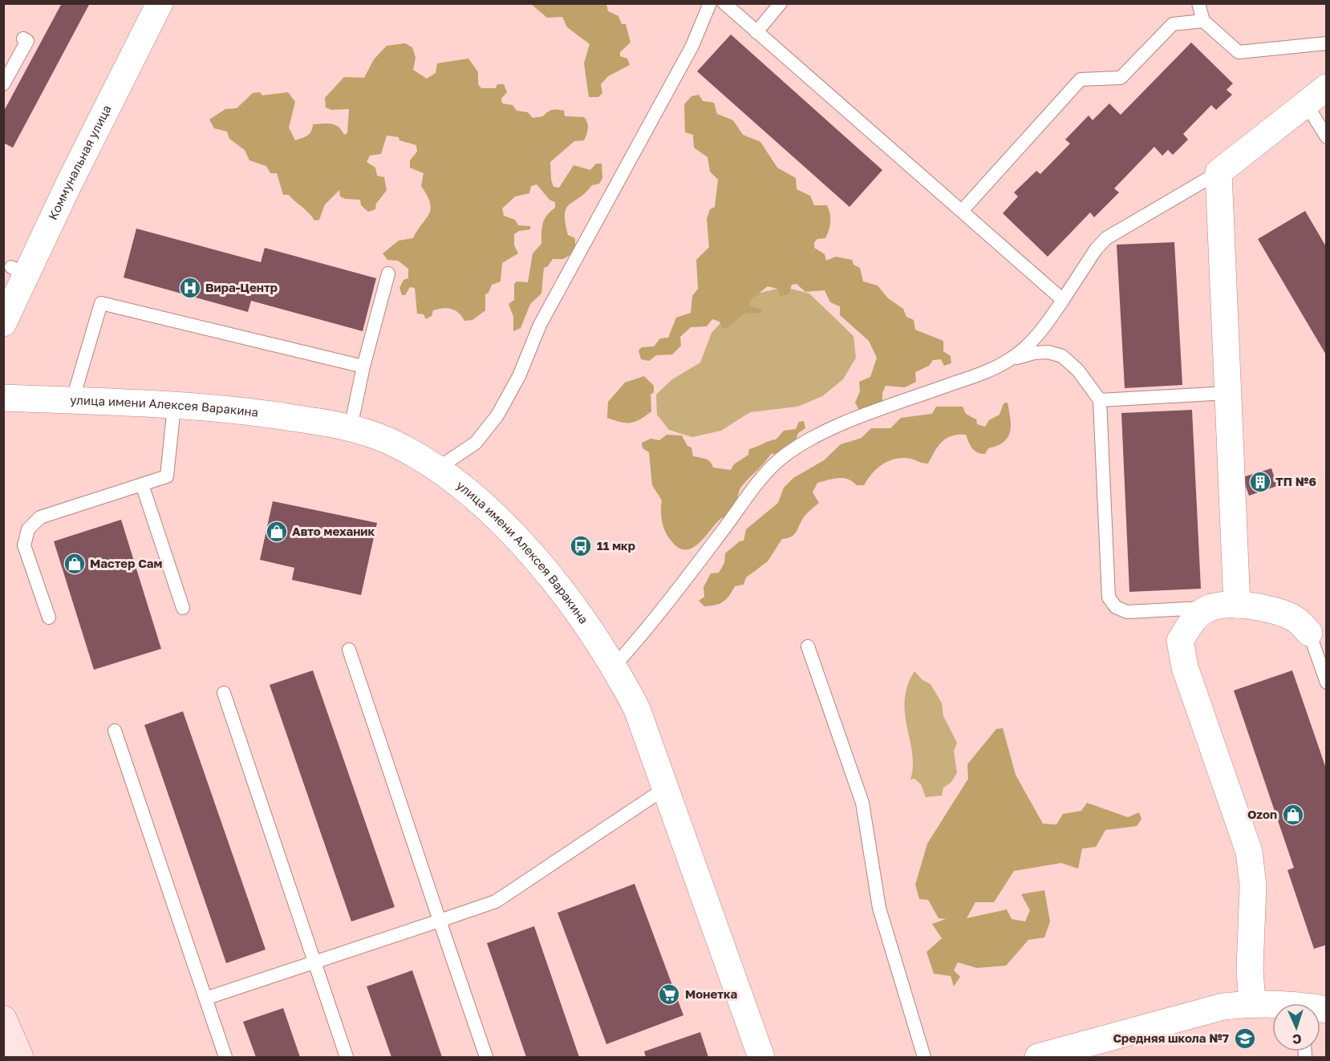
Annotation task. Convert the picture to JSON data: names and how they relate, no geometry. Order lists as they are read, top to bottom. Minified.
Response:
{"streets":{"street":["Коммунальная улица","улица имени Алексея Варакина"]},"places":{"hospital":["Вира-Центр"],"building":["ТП №6"],"shop":["Авто механик","Мастер Сам","Ozon"],"bus stop":["11 мкр"],"supermarket":["Монетка"],"school or university":["Средняя школа №7"]},"north":"bottom"}
